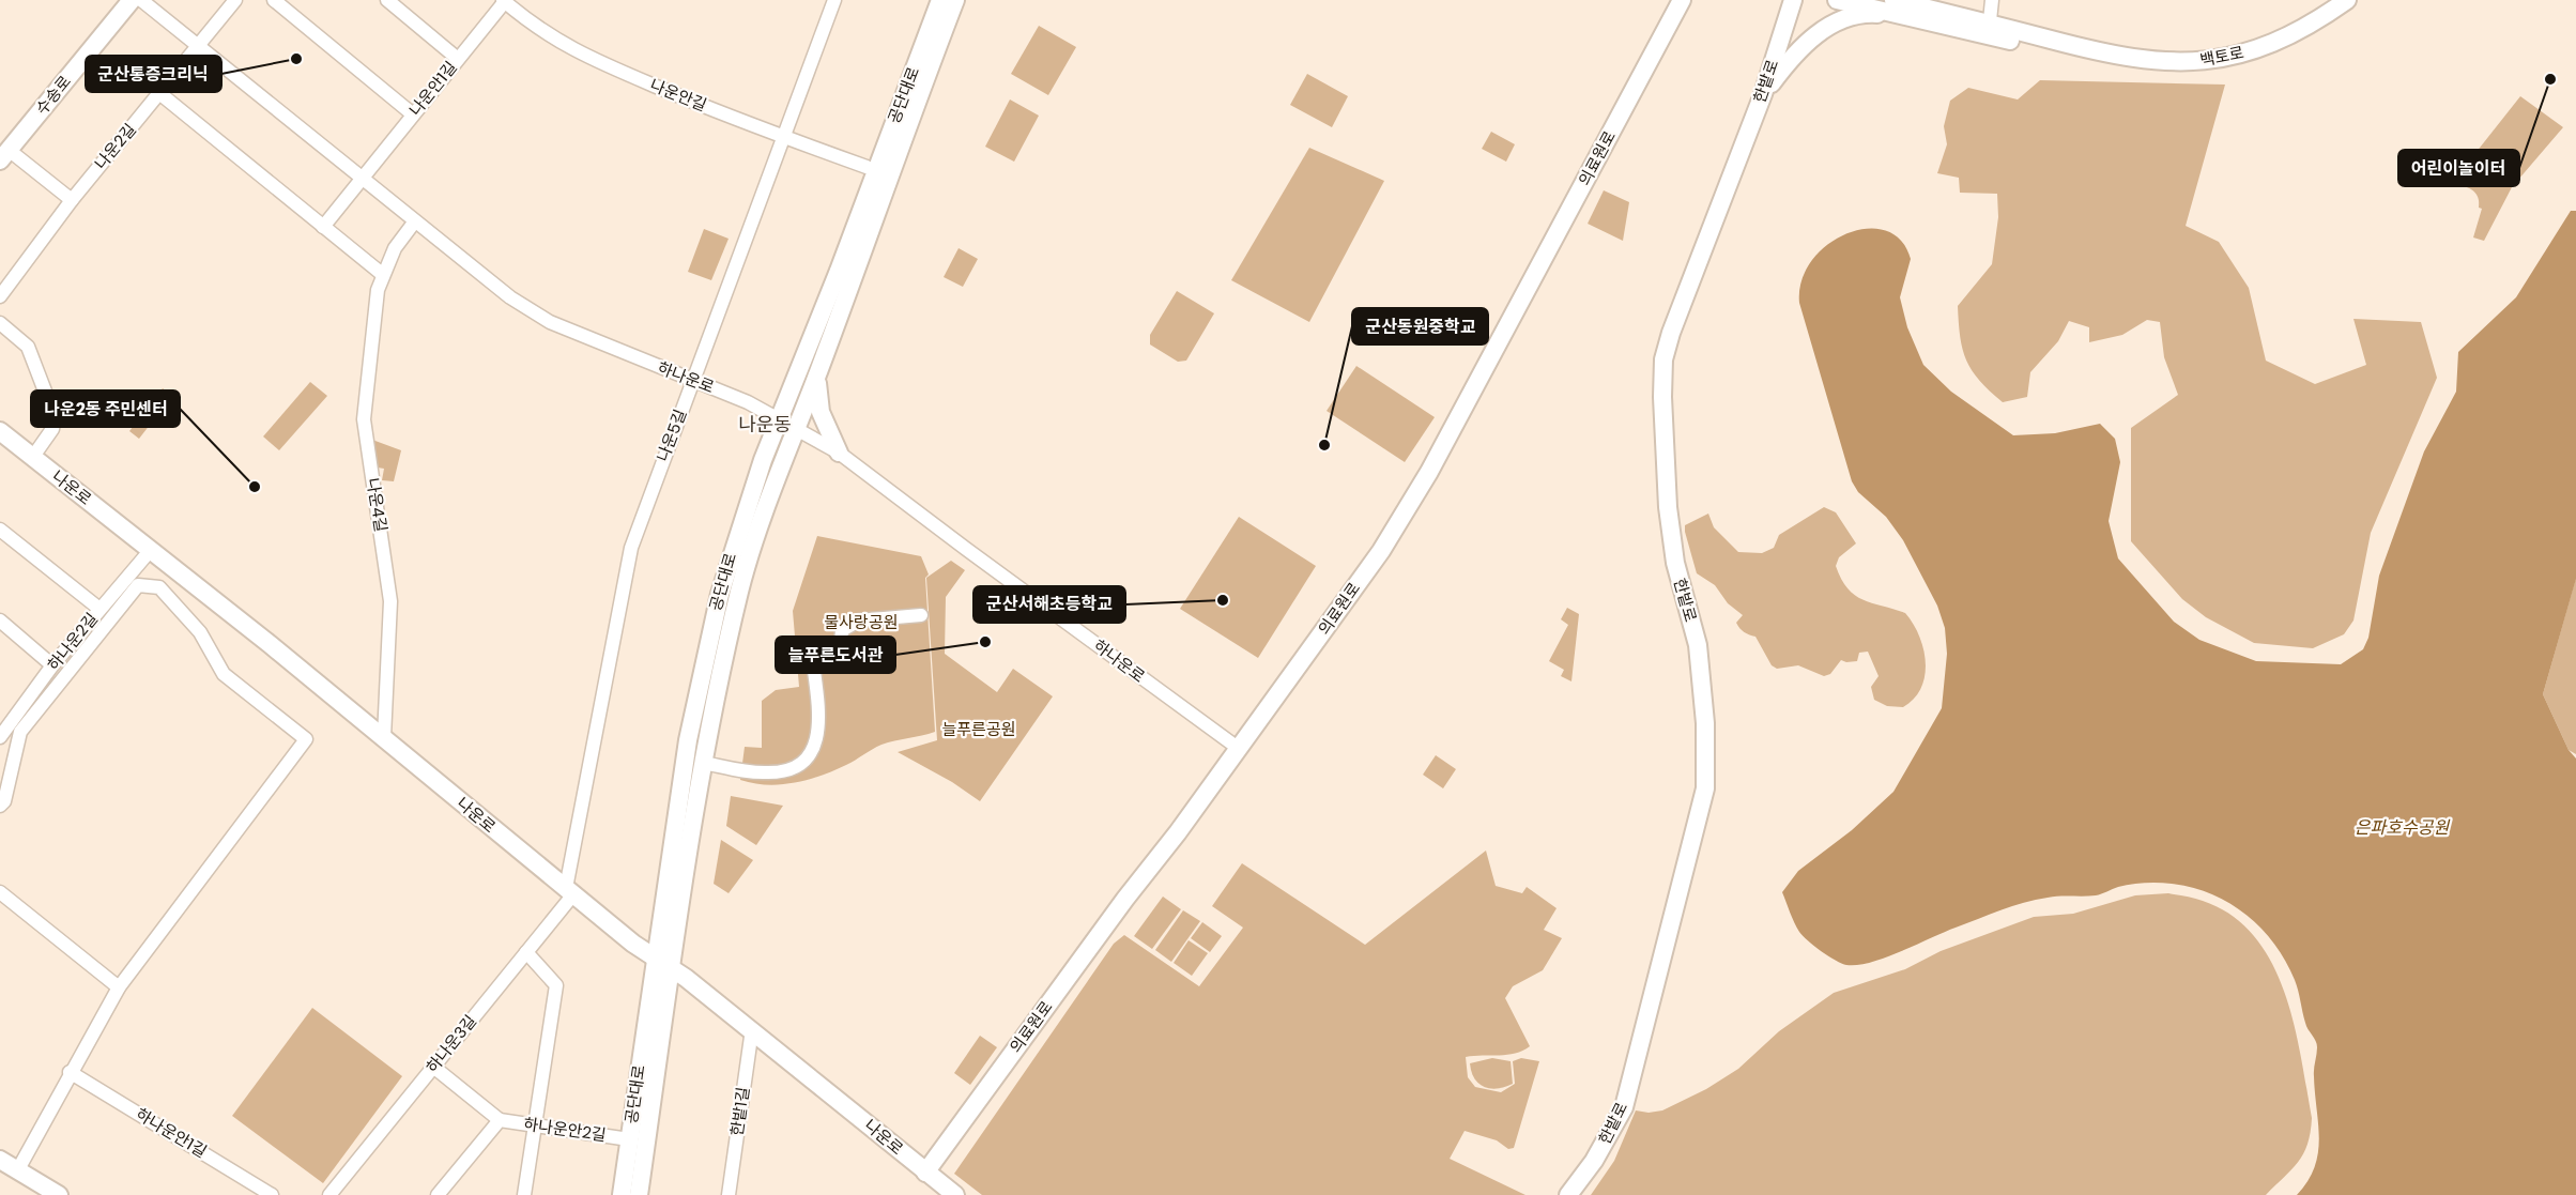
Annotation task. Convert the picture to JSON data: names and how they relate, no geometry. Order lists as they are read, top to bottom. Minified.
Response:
{"streets":{"street":["백토로","한밭로","나운안1길","수송로","나운안길","공단대로","나운2길","의료원로","하나운로","나운5길","나운로","나운4길","하나운2길","하나운3길","한밭1길","하나운안2길","하나운안1길"]},"crossings":[["나운안1길","나운안길"],["나운안1길","하나운로"],["나운안길","나운5길"],["공단대로","하나운로"],["공단대로","나운로"],["공단대로","하나운안2길"],["나운2길","하나운로"],["의료원로","하나운로"],["의료원로","나운로"],["하나운로","나운5길"],["하나운로","나운4길"],["나운5길","나운로"],["나운5길","하나운3길"],["나운로","나운4길"],["나운로","하나운2길"],["나운로","하나운3길"],["나운로","한밭1길"]],"districts":["나운동"],"water":["은파호수공원"],"parks":["물사랑공원","늘푸른공원"],"places":["군산통증크리닉","어린이놀이터","군산동원중학교","나운2동 주민센터","군산서해초등학교","늘푸른도서관"]}
